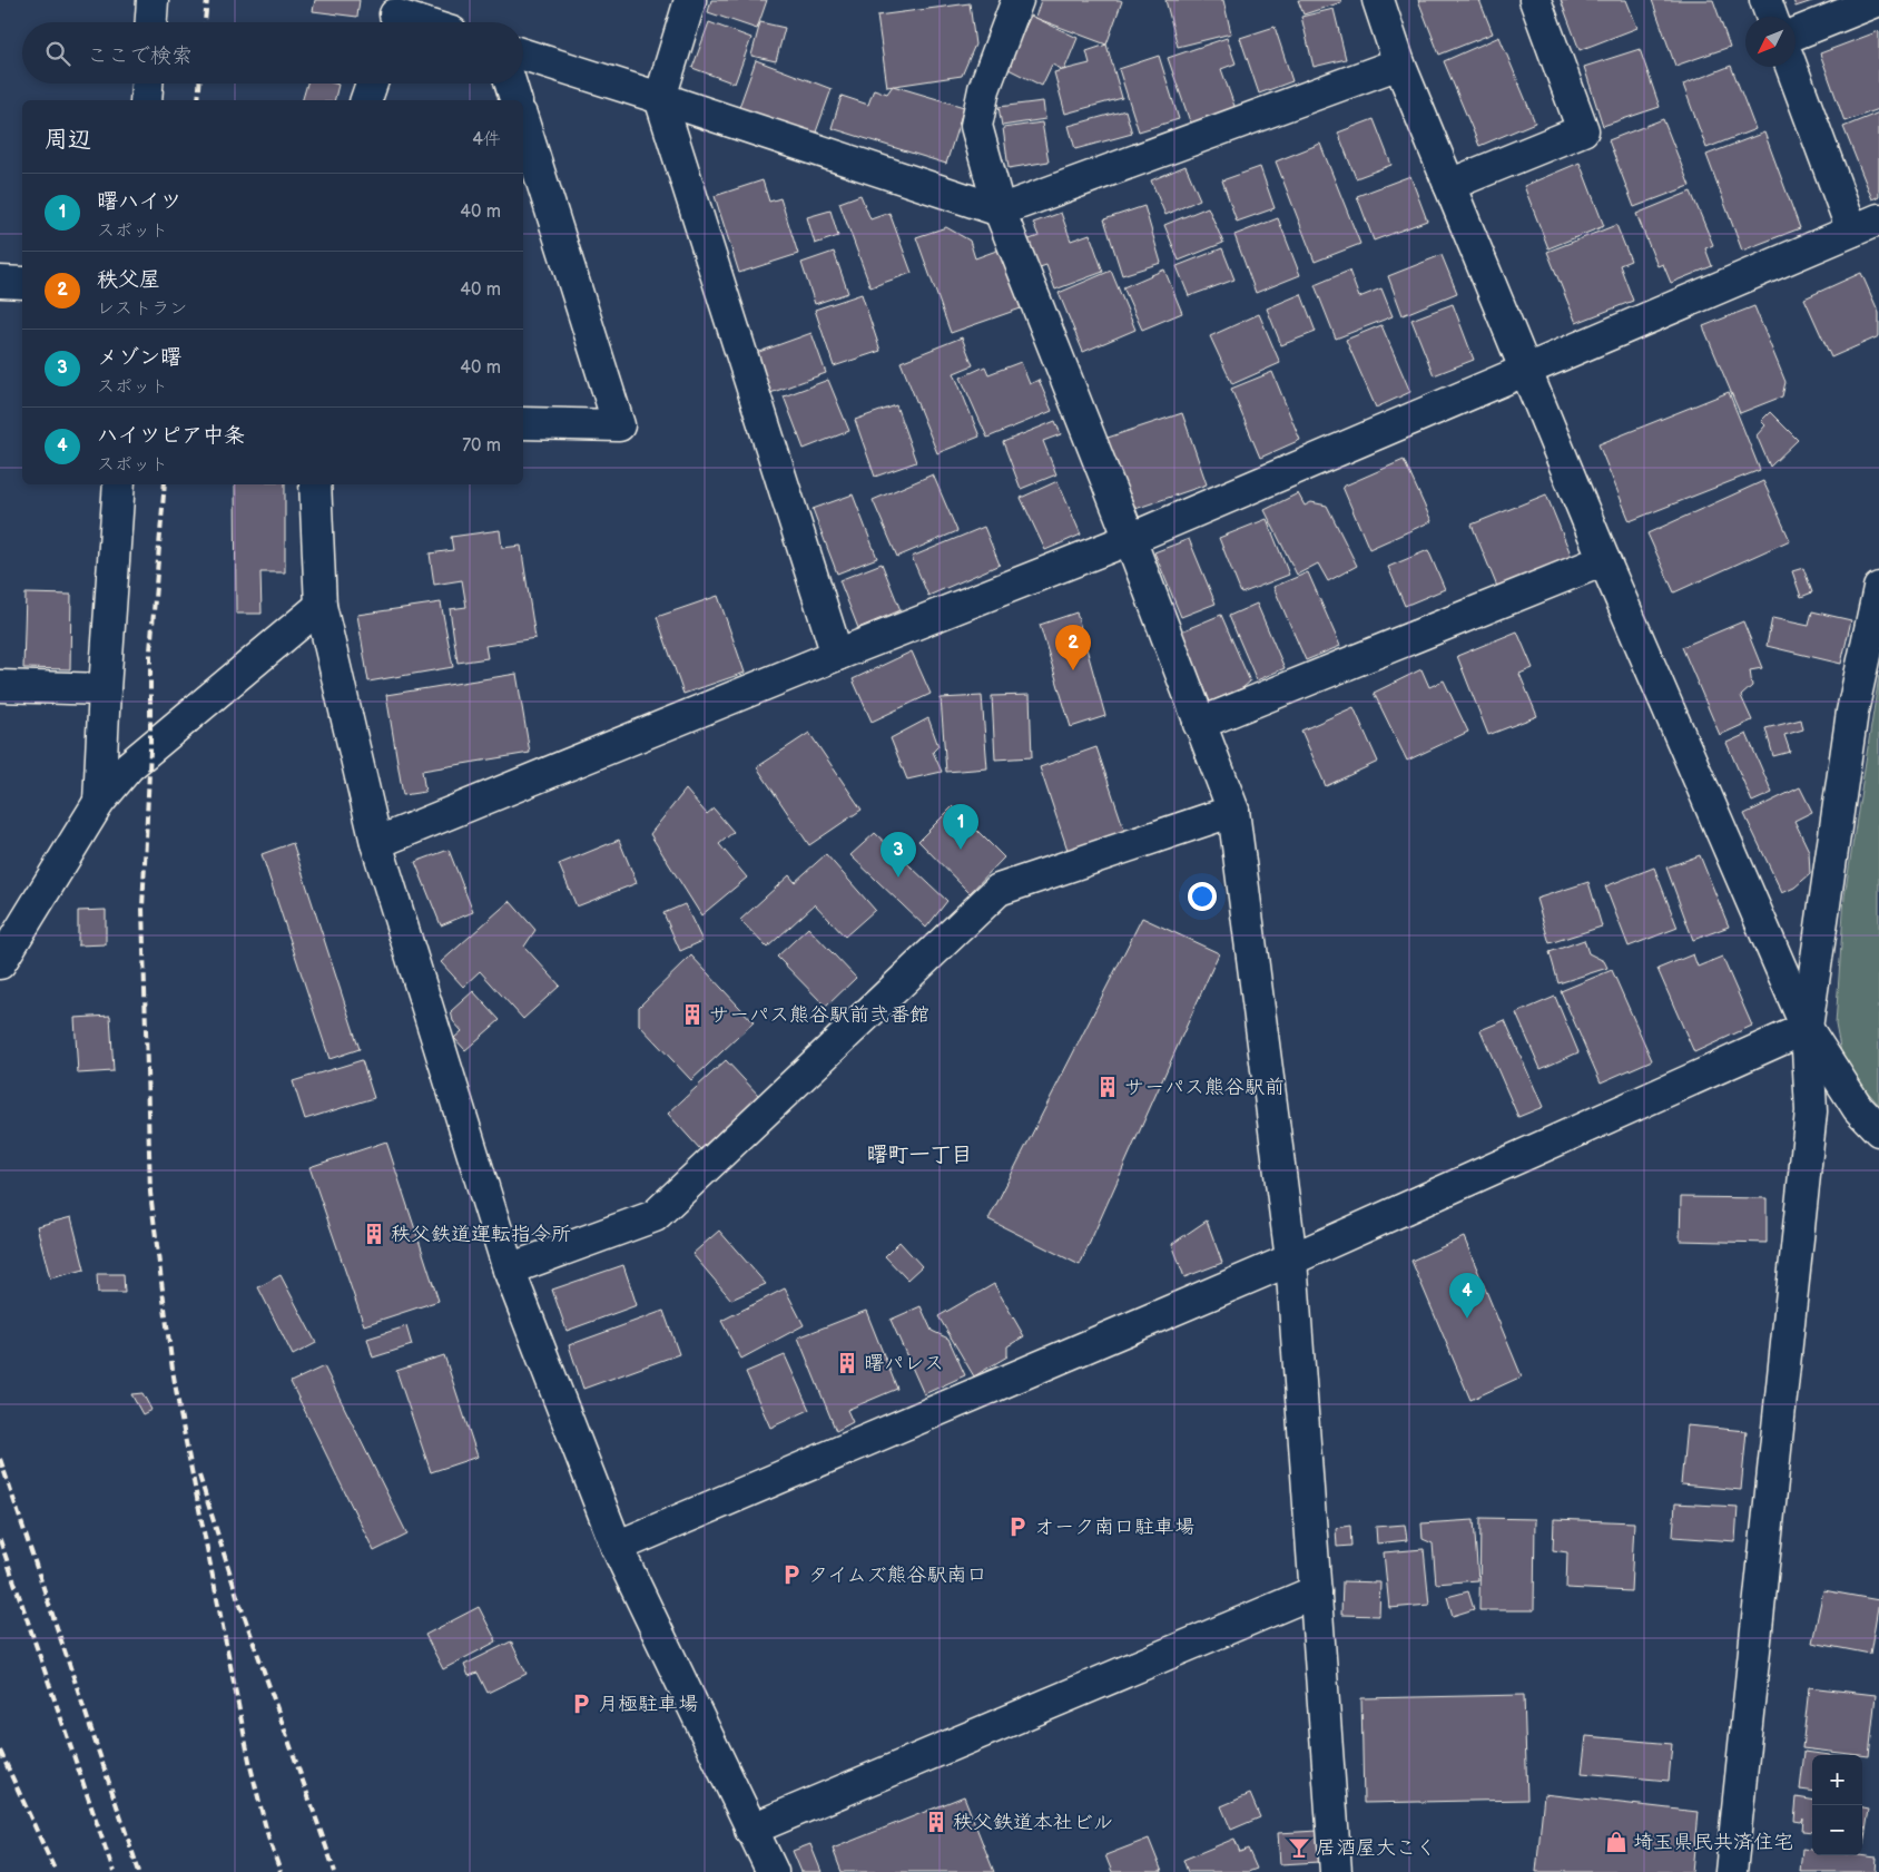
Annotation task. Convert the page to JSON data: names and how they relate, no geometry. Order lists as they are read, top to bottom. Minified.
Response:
{"districts":["曙町一丁目"],"places":{"building":["サーパス熊谷駅前弐番館","サーパス熊谷駅前","秩父鉄道運転指令所","曙パレス","秩父鉄道本社ビル"],"parking":["オーク南口駐車場","タイムズ熊谷駅南口","月極駐車場"],"shop":["埼玉県民共済住宅"],"bar":["居酒屋大こく"]},"north":"bottom left","page":{"search":"ここで検索","heading":["周辺","4件"],"list":[{"mark":"1","name":"曙ハイツ","note":"スポット","value":"40 m"},{"mark":"2","name":"秩父屋","note":"レストラン","value":"40 m"},{"mark":"3","name":"メゾン曙","note":"スポット","value":"40 m"},{"mark":"4","name":"ハイツピア中条","note":"スポット","value":"70 m"}],"pins":["2","1","3","4"],"map_buttons":["+","−"]}}
